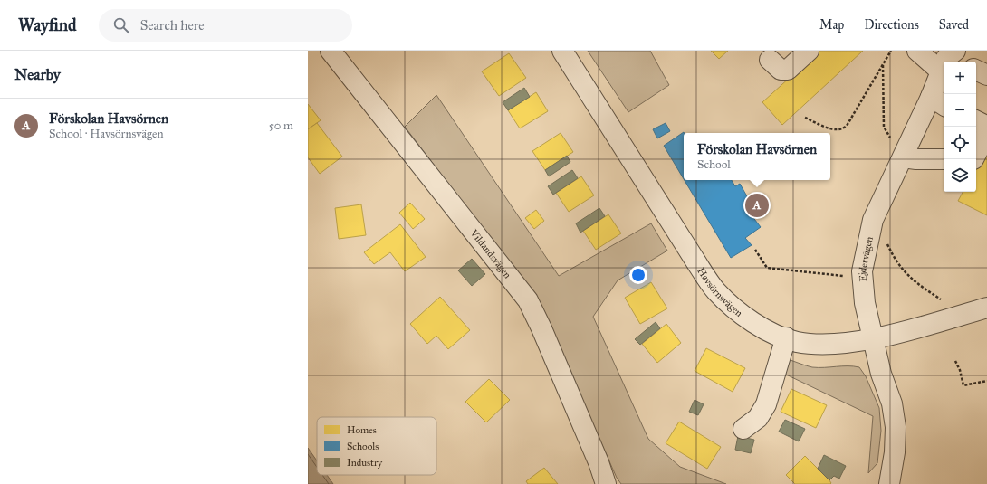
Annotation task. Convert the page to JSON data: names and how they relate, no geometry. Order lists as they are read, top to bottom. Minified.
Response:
{"streets":{"street":["Vildandsvägen","Ejdervägen","Havsörnsvägen"]},"crossings":[["Ejdervägen","Havsörnsvägen"]],"legend":["Homes","Schools","Industry"],"page":{"header":"Wayfind","search":"Search here","nav":["Map","Directions","Saved"],"heading":"Nearby","map_buttons":["+","−"],"list":[{"mark":"A","name":"Förskolan Havsörnen","note":"School · Havsörnsvägen","value":"50 m"}],"popup":["Förskolan Havsörnen","School"],"pins":"A"}}
